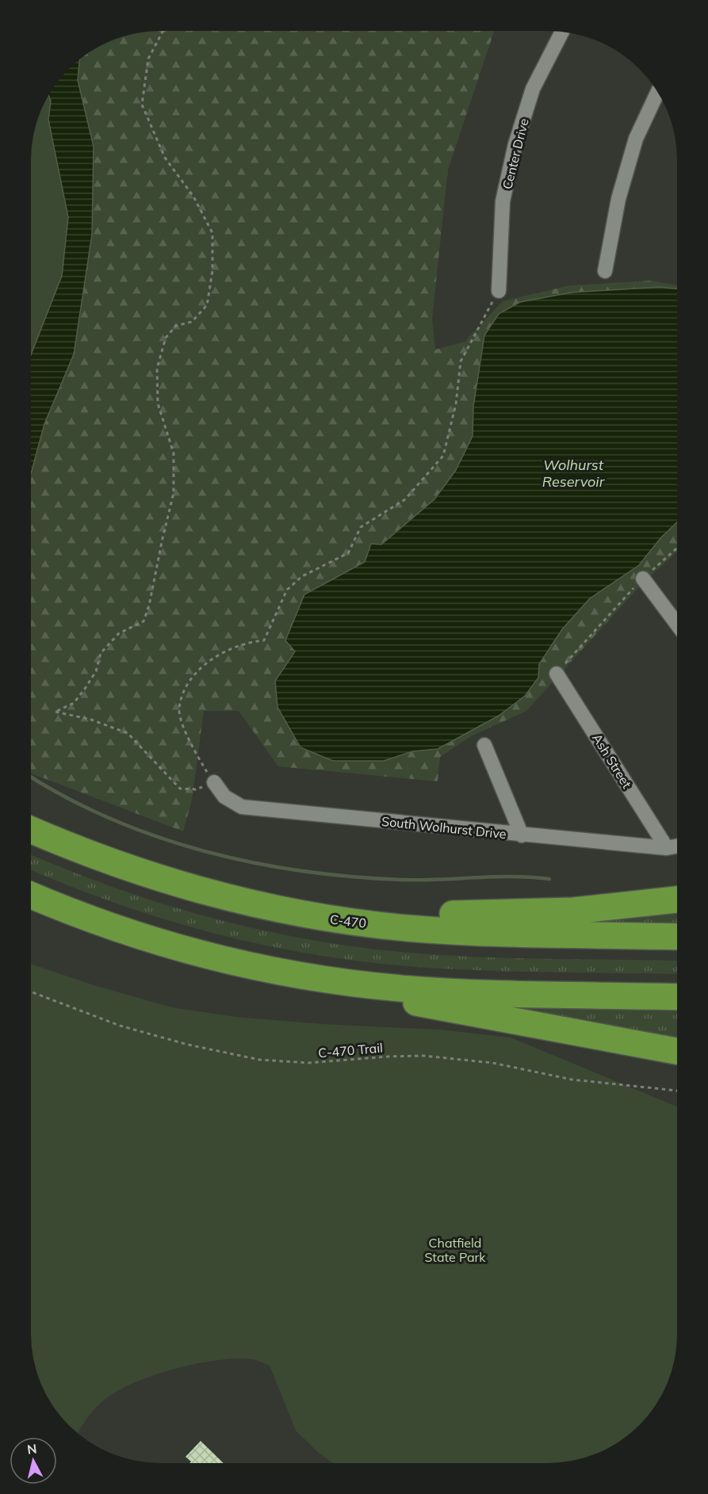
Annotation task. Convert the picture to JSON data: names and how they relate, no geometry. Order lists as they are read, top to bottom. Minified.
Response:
{"streets":{"highway":["C-470"],"street":["Center Drive","Ash Street","South Wolhurst Drive"],"path":["C-470 Trail"]},"crossings":[["Ash Street","South Wolhurst Drive"]],"water":["Wolhurst Reservoir"],"parks":["Chatfield State Park"],"north":"top"}
